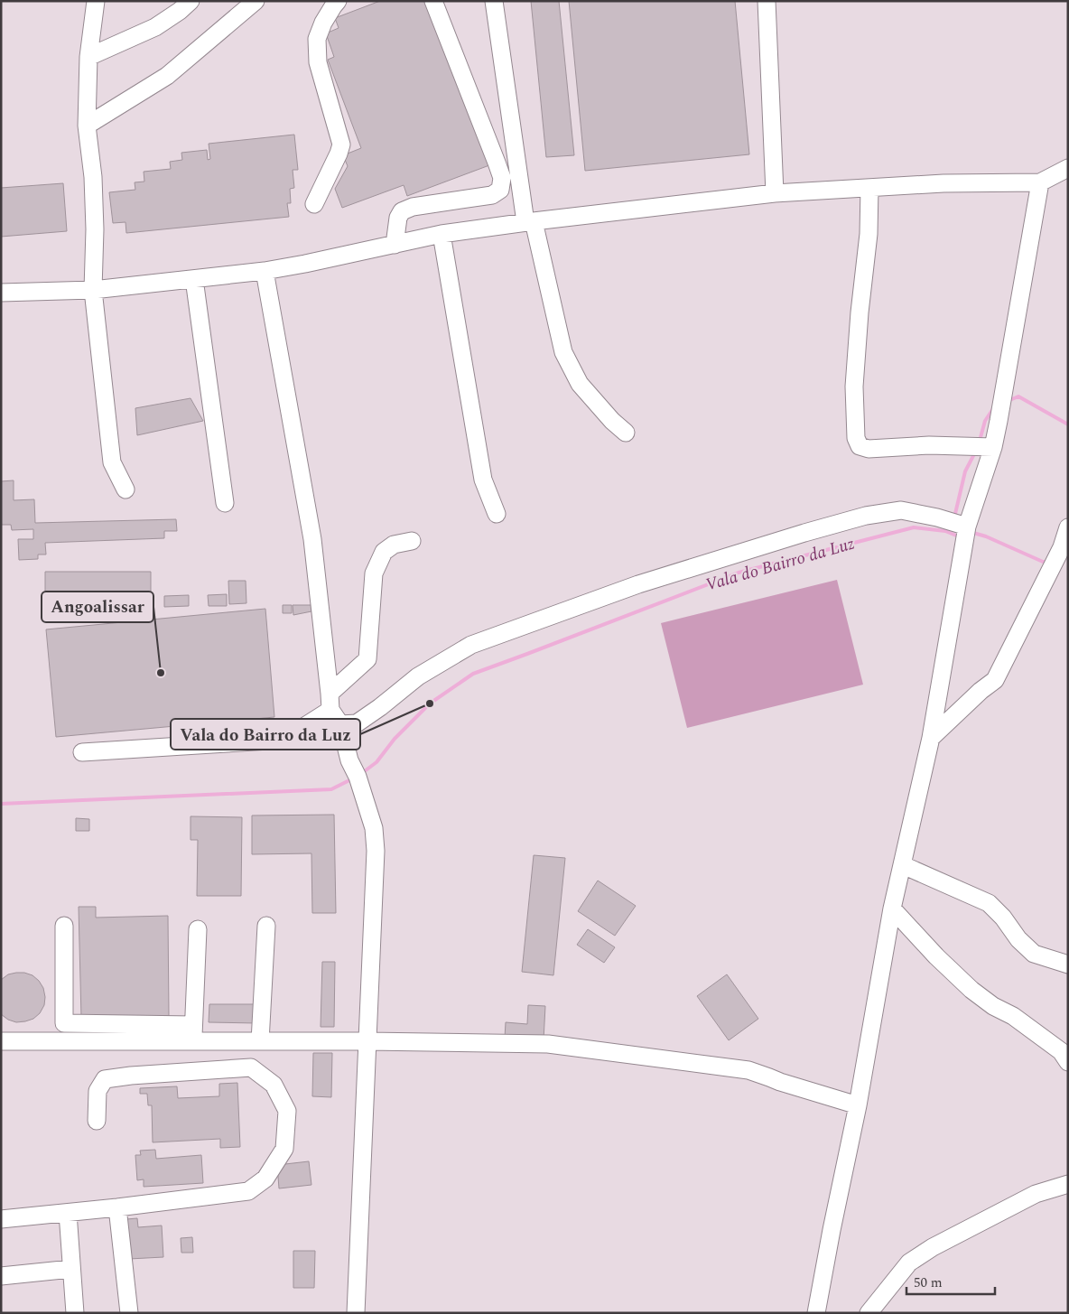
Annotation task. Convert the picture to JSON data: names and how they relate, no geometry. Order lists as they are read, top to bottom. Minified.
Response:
{"water":["Vala do Bairro da Luz"],"places":["Angoalissar","Vala do Bairro da Luz"],"scale_bar":"50 m"}
